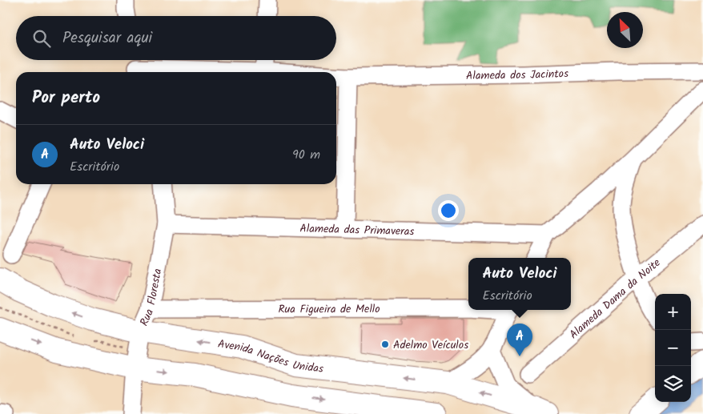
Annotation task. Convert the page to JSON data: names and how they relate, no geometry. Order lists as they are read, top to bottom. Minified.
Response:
{"streets":{"main road":["Avenida Nações Unidas"],"street":["Alameda dos Jacintos","Alameda das Primaveras","Rua Floresta","Alameda Dama da Noite","Rua Figueira de Mello"]},"crossings":[["Alameda das Primaveras","Rua Floresta"],["Rua Floresta","Rua Figueira de Mello"],["Rua Floresta","Avenida Nações Unidas"]],"places":["Adelmo Veículos"],"north":"top left","page":{"search":"Pesquisar aqui","heading":"Por perto","list":[{"mark":"A","name":"Auto Veloci","note":"Escritório","value":"90 m"}],"popup":["Auto Veloci","Escritório"],"map_buttons":["+","−"],"pins":"A"}}
